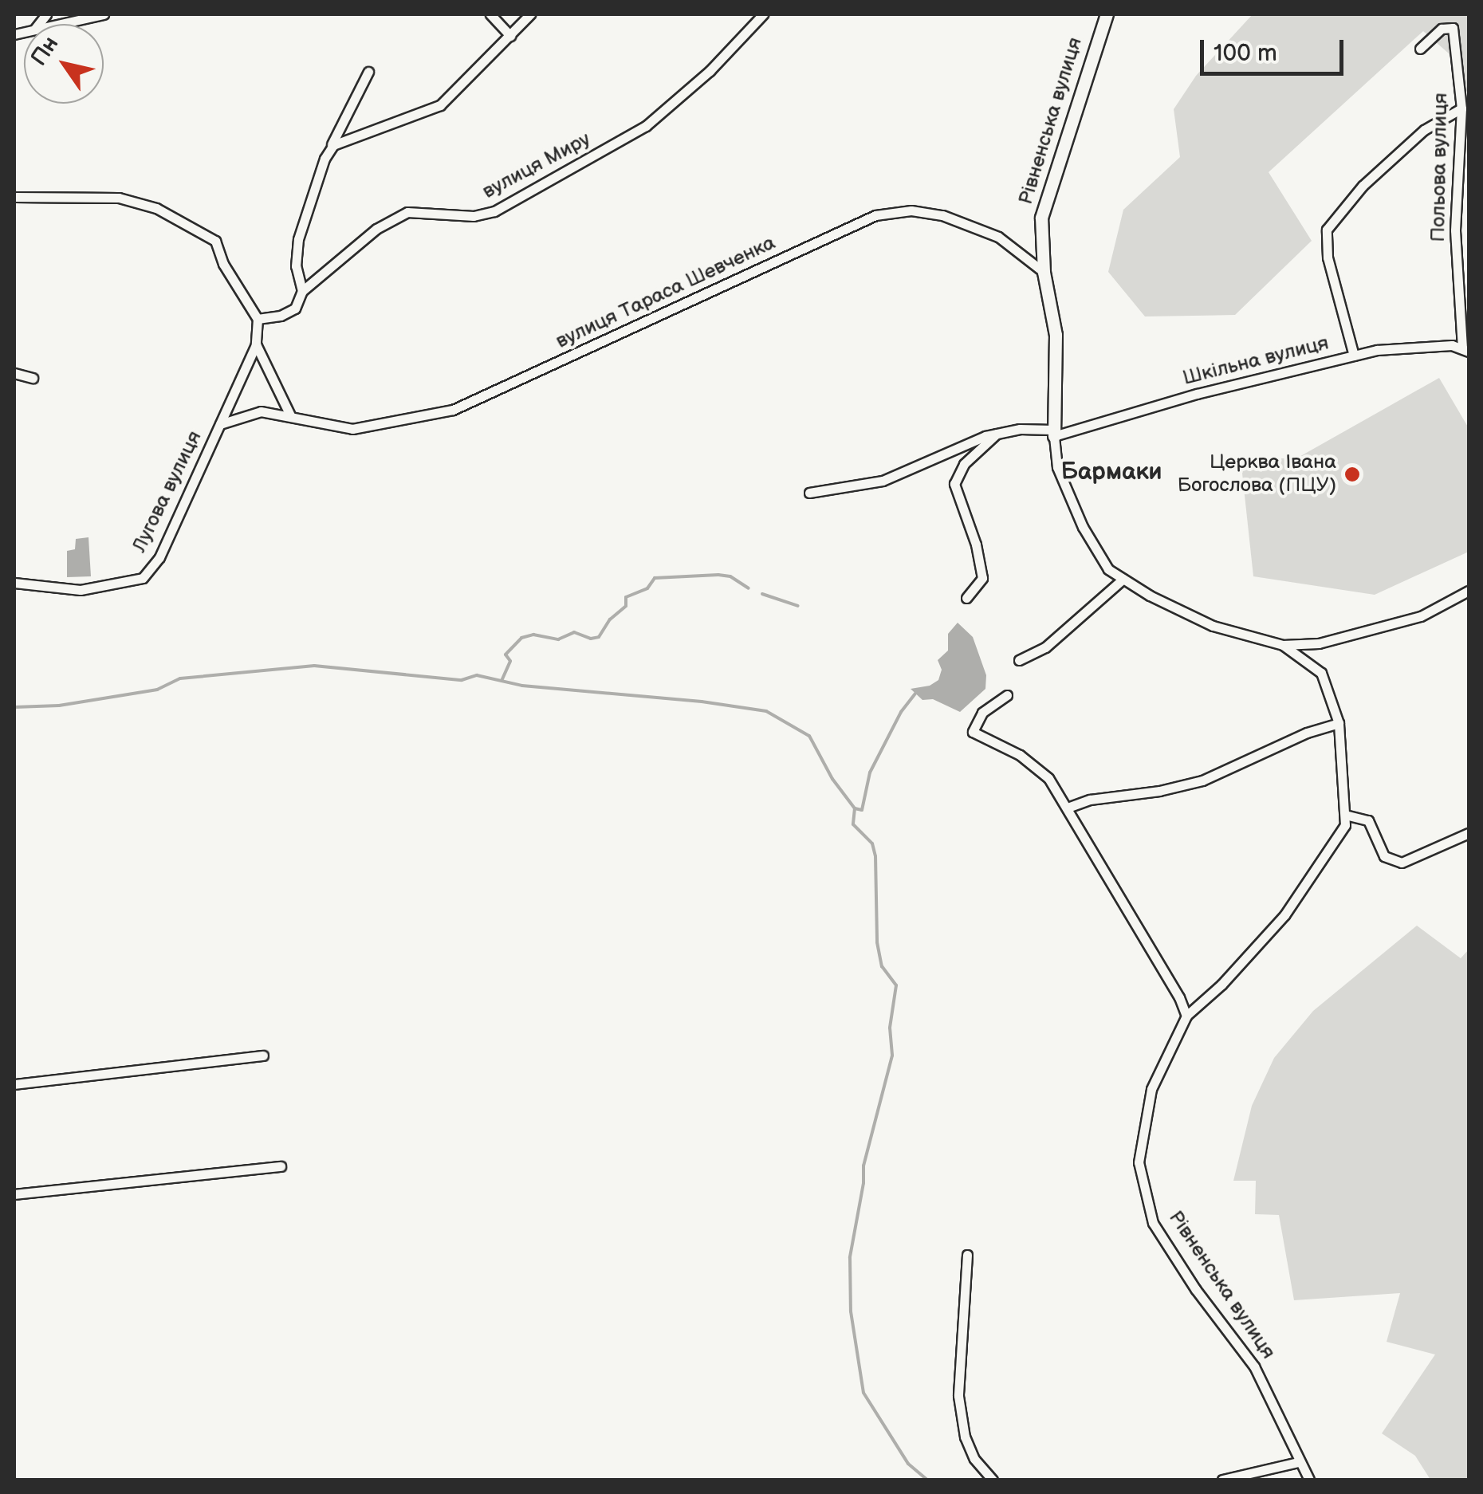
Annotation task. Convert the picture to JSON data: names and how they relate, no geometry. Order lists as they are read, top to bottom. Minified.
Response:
{"streets":{"street":["Рівненська вулиця","вулиця Миру","Польова вулиця","вулиця Тараса Шевченка","Шкільна вулиця","Лугова вулиця"]},"crossings":[["Рівненська вулиця","вулиця Тараса Шевченка"],["Рівненська вулиця","Шкільна вулиця"],["Польова вулиця","Шкільна вулиця"],["вулиця Тараса Шевченка","Лугова вулиця"]],"districts":["Бармаки"],"places":["Церква Івана Богослова (ПЦУ)"],"scale_bar":"100 m","north":"top left"}
